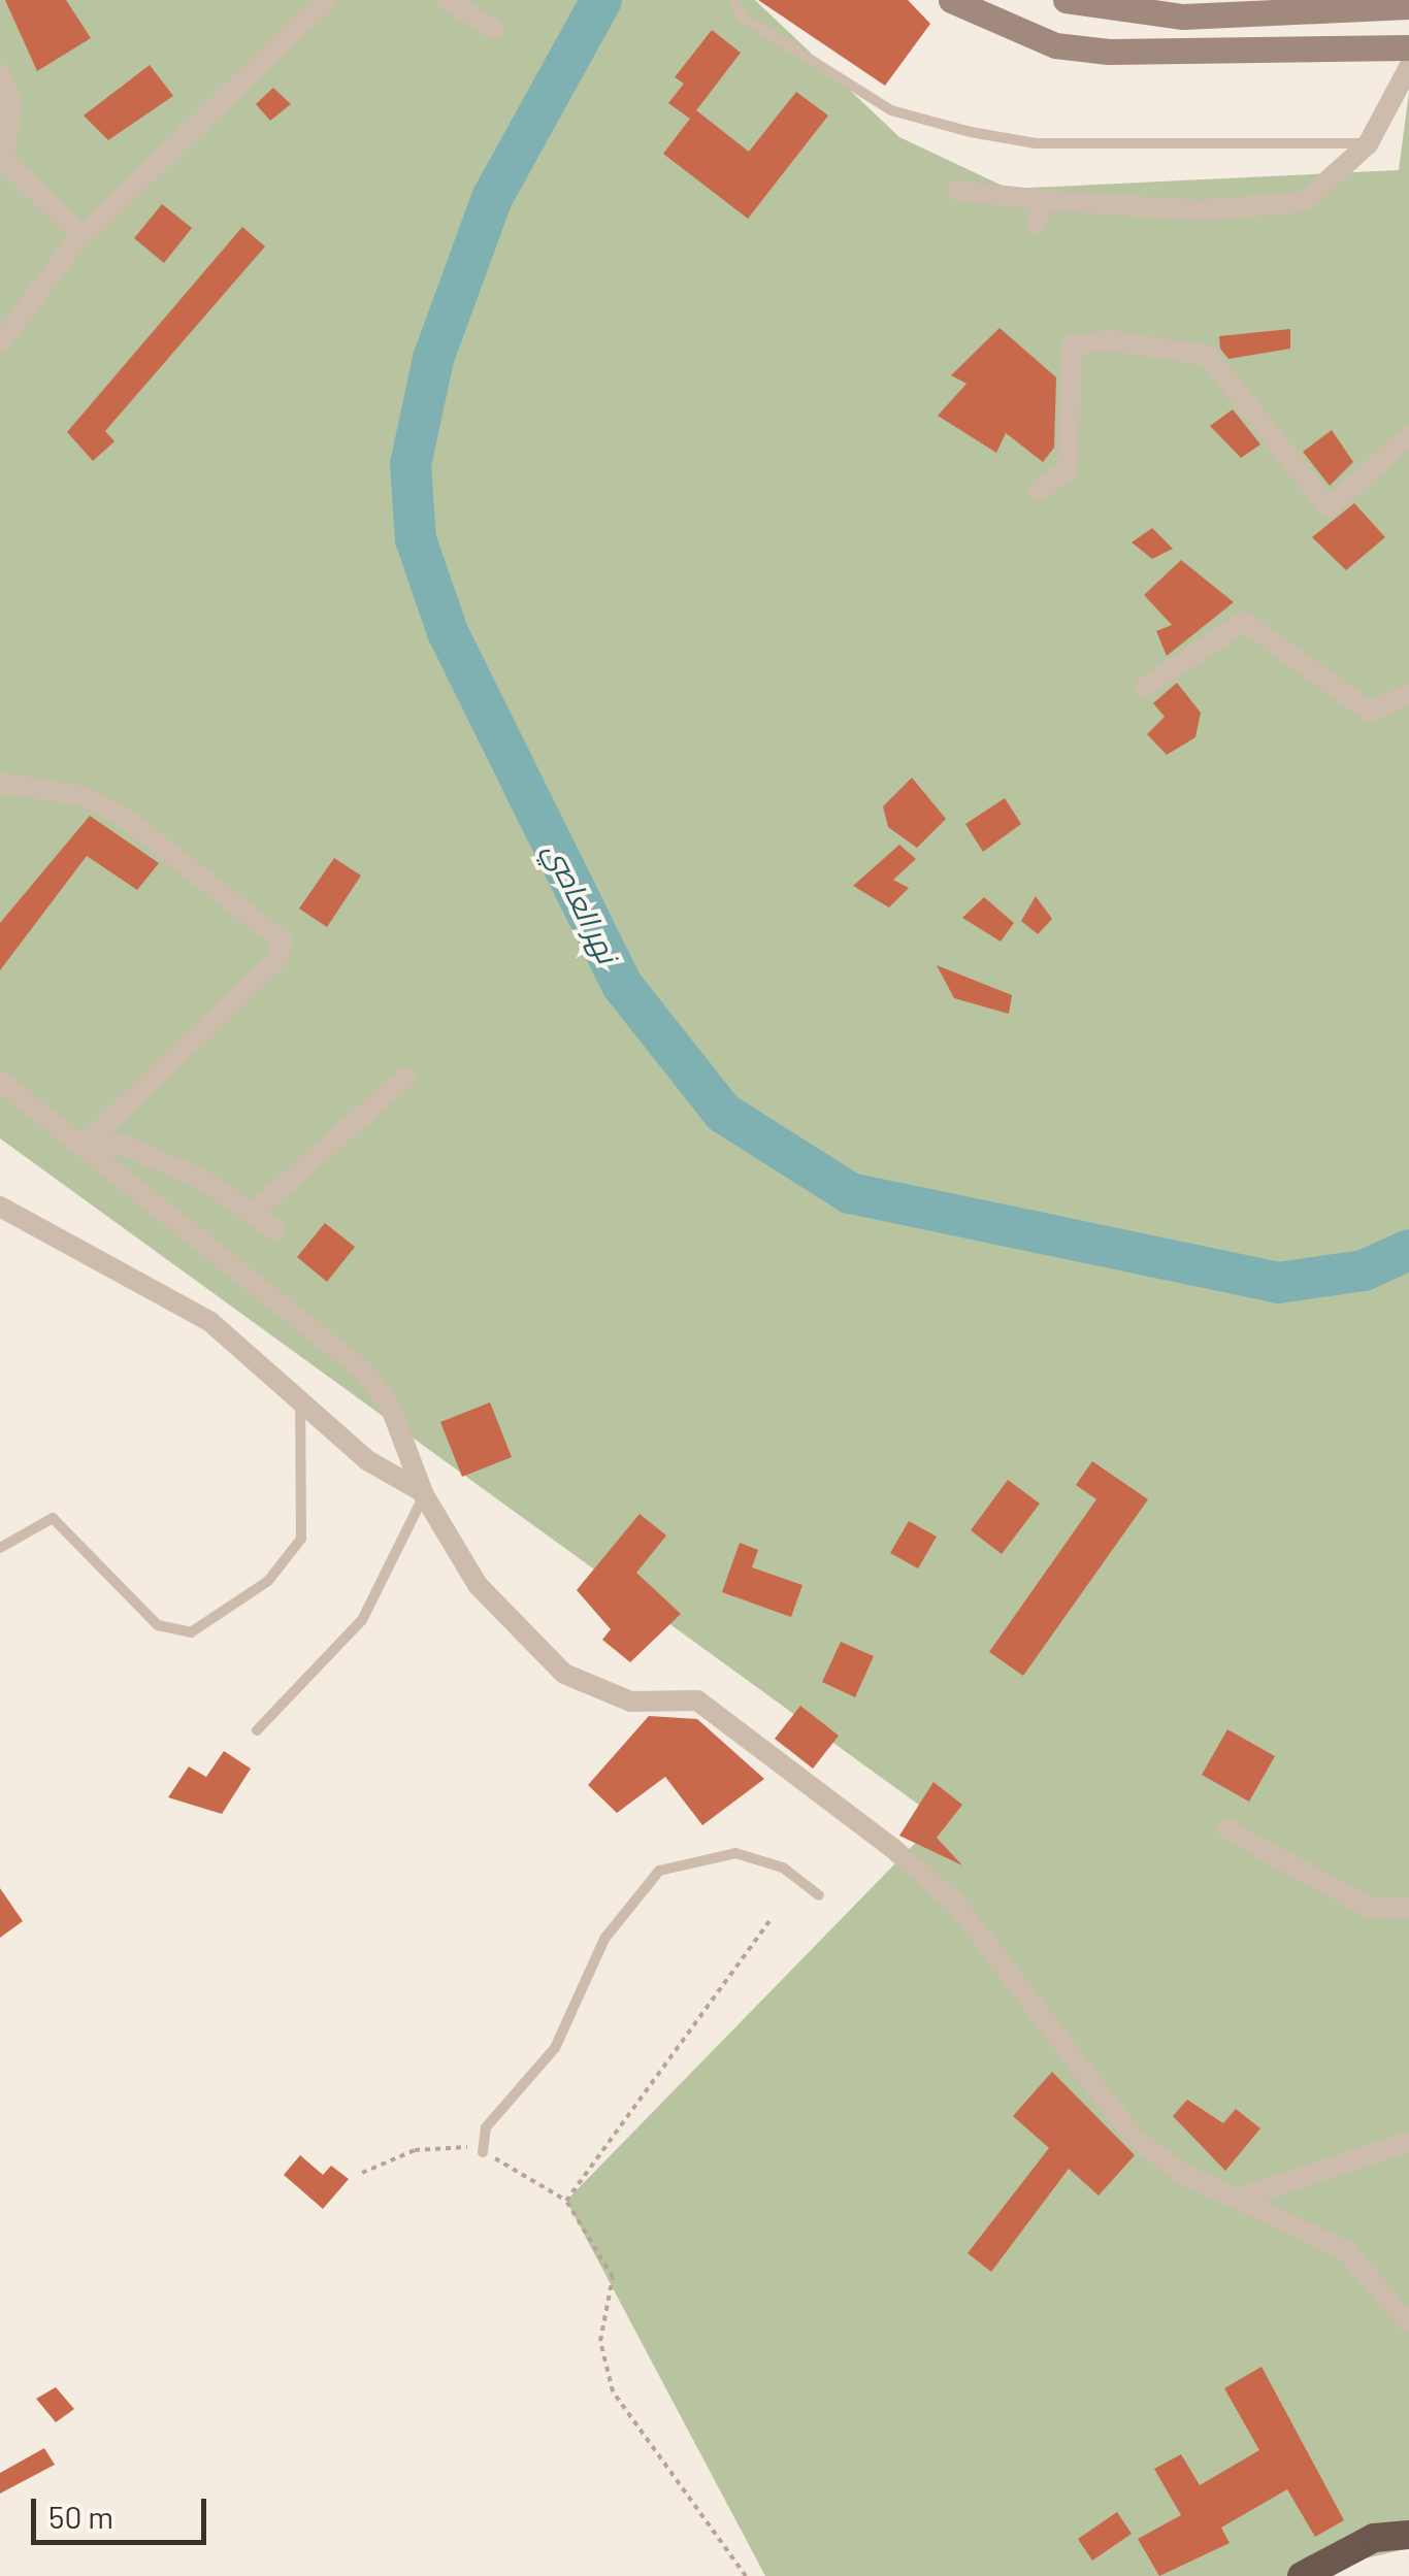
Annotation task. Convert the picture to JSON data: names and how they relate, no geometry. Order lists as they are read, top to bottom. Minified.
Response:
{"water":["نهر العاصي"],"scale_bar":"50 m"}
